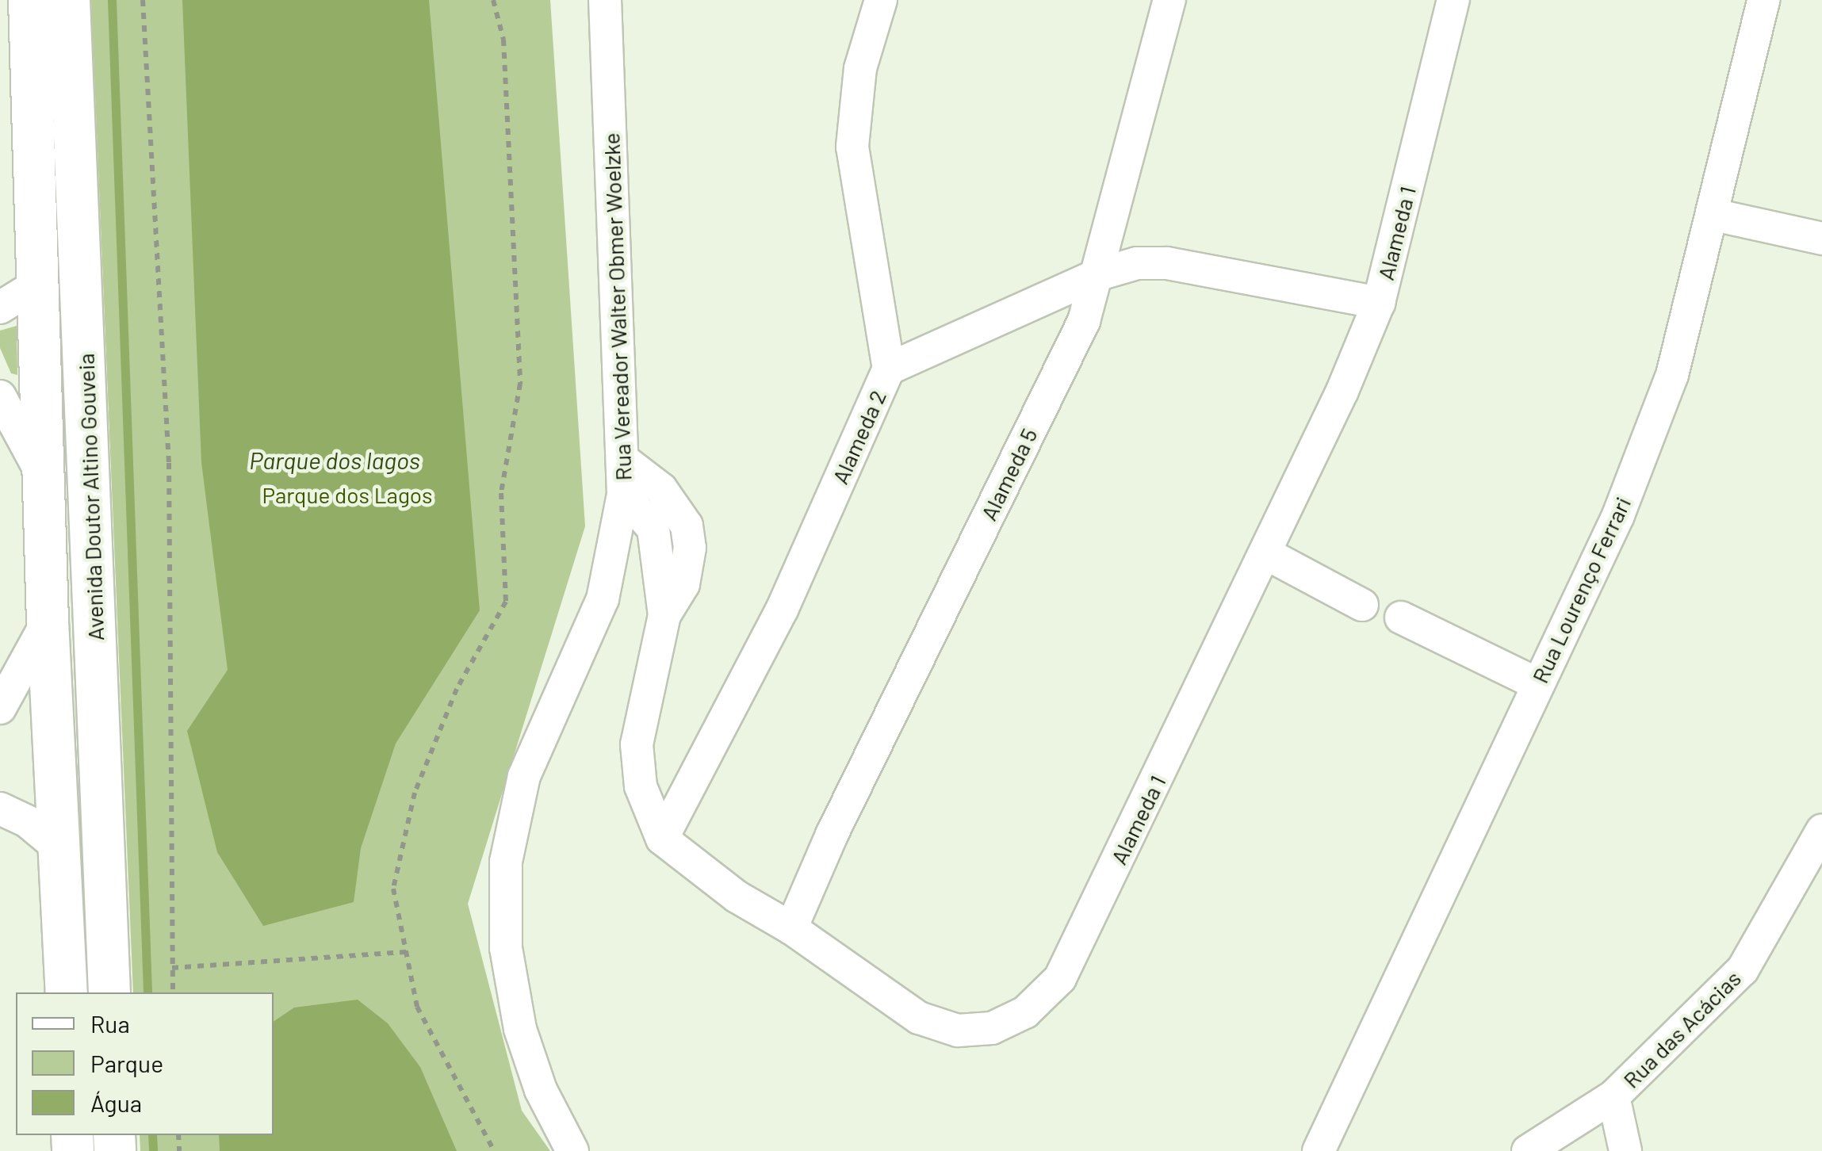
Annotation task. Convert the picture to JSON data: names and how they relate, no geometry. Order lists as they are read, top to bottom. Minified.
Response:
{"streets":{"main road":["Avenida Doutor Altino Gouveia"],"street":["Alameda 1","Rua Vereador Walter Obmer Woelzke","Alameda 2","Alameda 5","Rua Lourenço Ferrari","Rua das Acácias"]},"crossings":[["Alameda 1","Rua Vereador Walter Obmer Woelzke"],["Alameda 1","Alameda 2"],["Alameda 1","Alameda 5"],["Alameda 2","Alameda 5"]],"water":["Parque dos lagos"],"parks":["Parque dos Lagos"],"legend":["Rua","Parque","Água"]}
